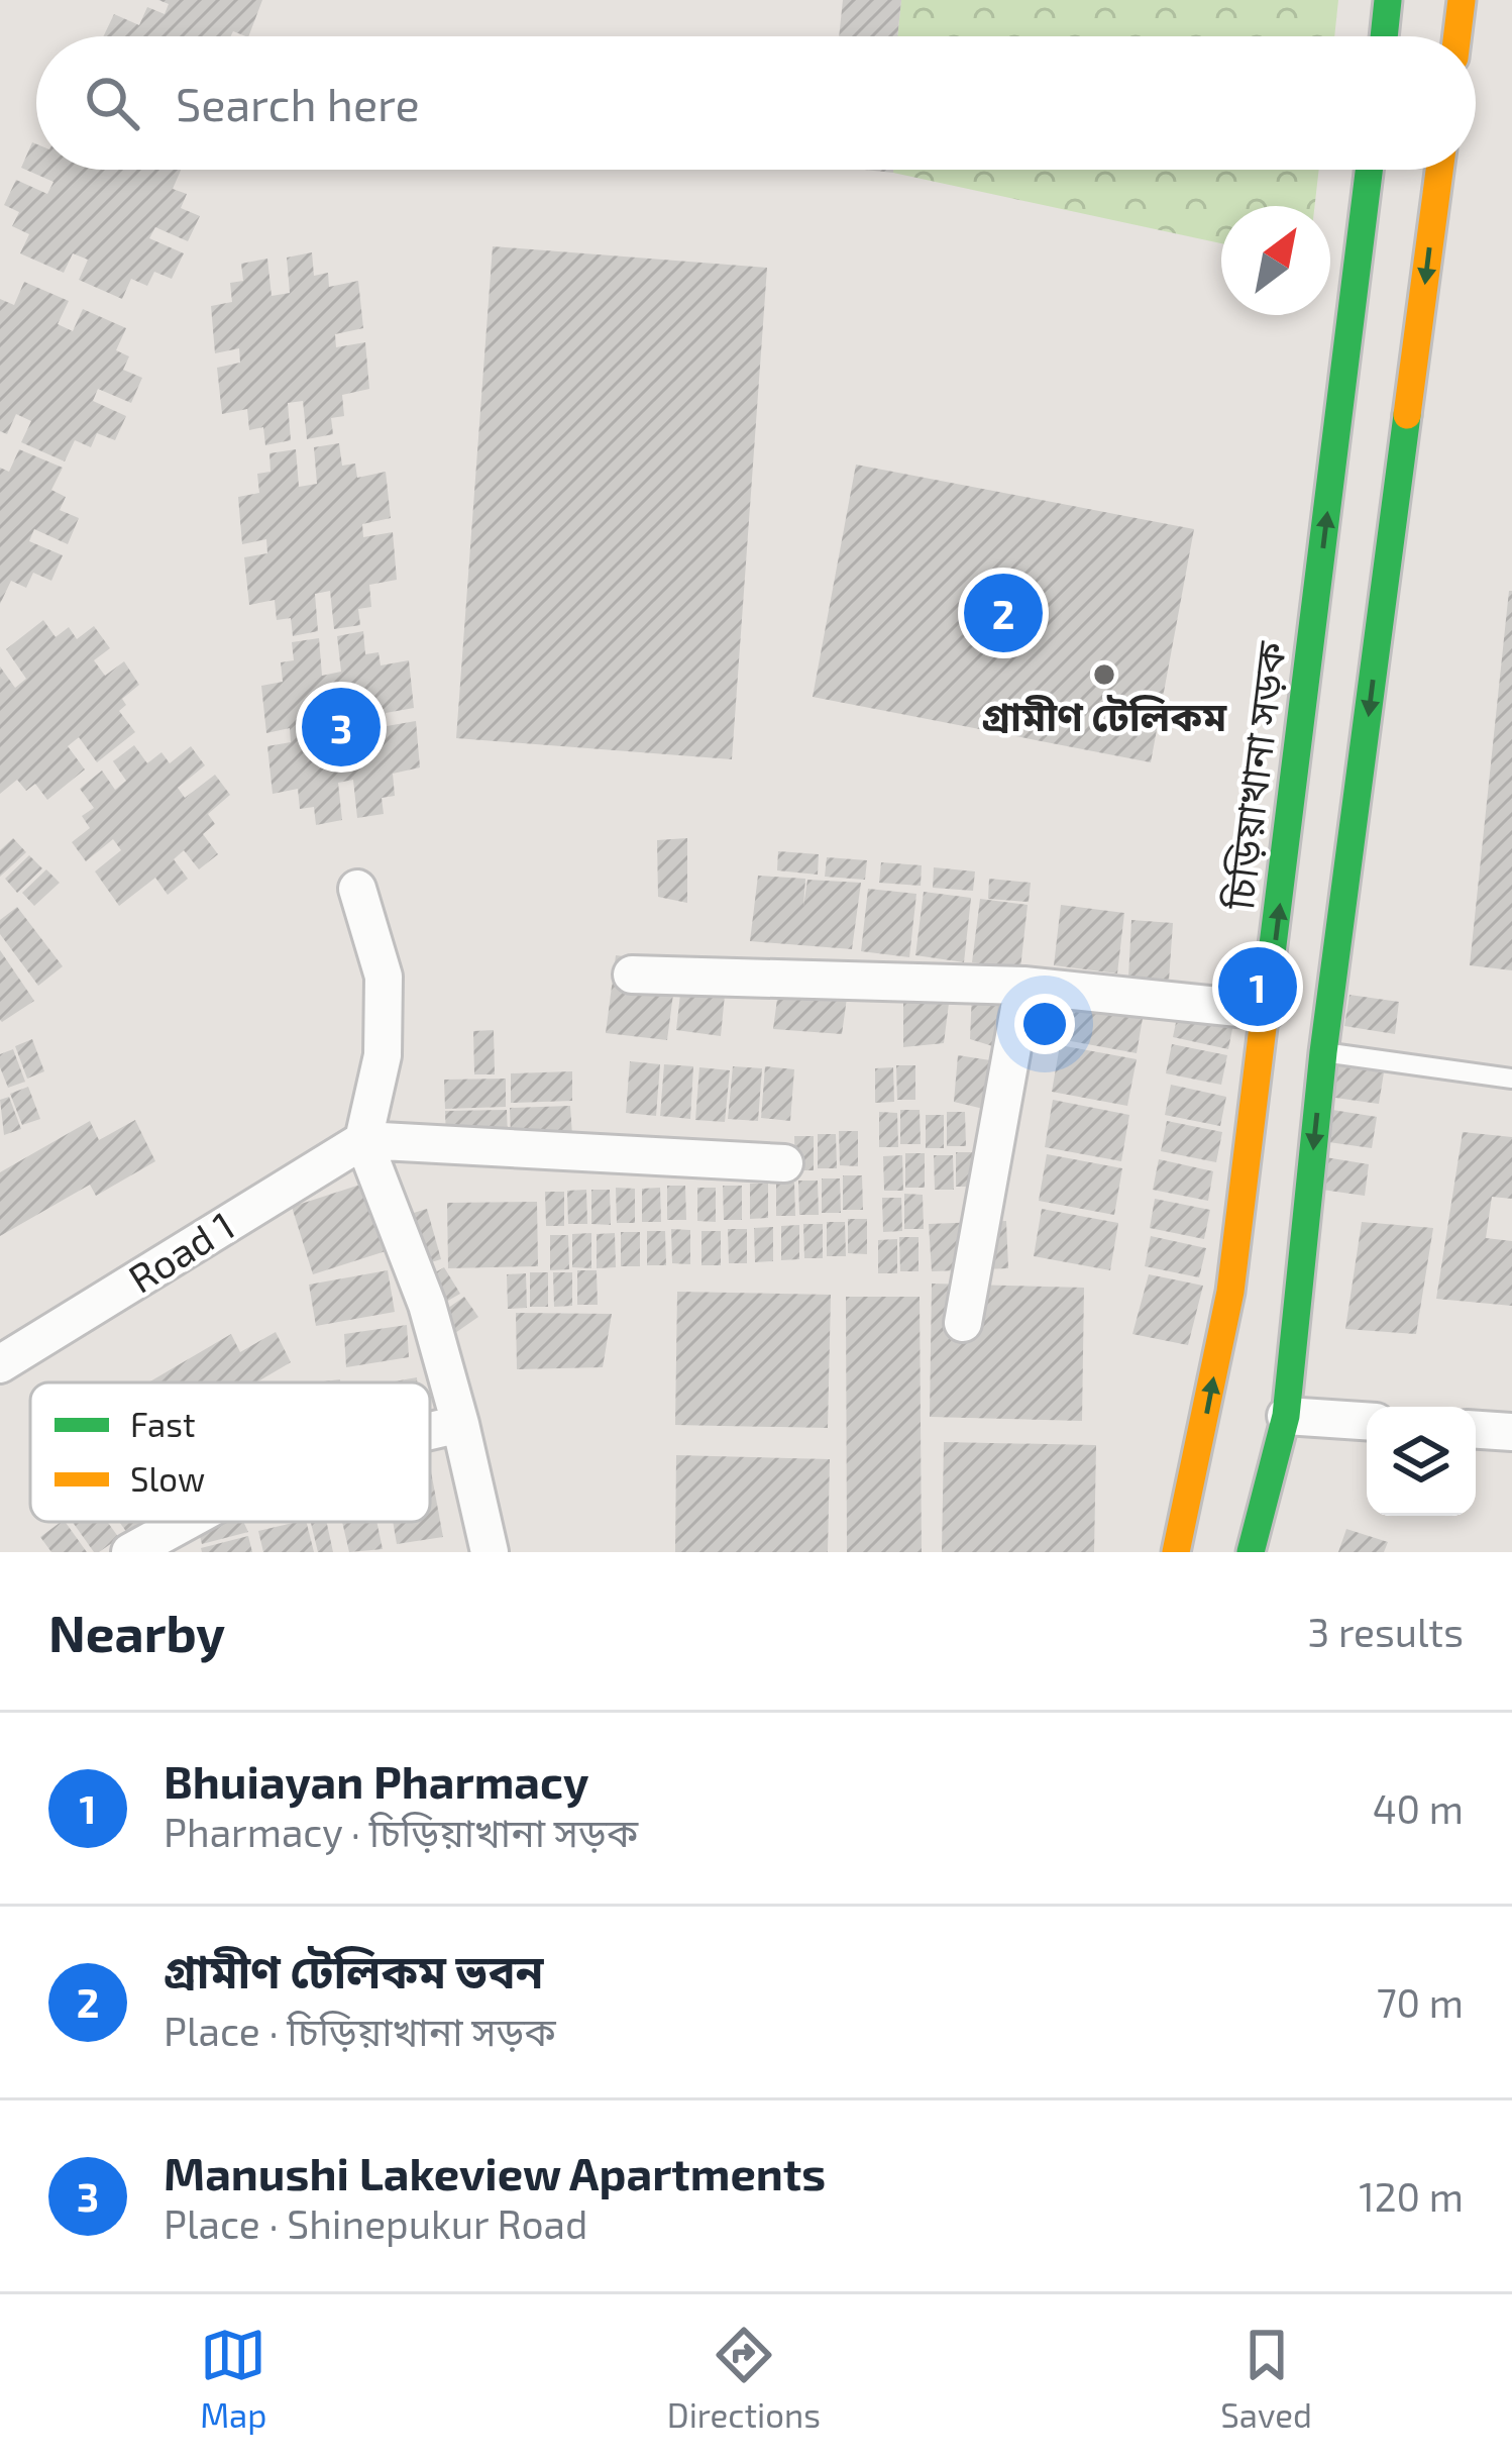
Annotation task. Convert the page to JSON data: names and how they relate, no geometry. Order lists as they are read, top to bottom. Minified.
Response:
{"streets":{"main road":["চিড়িয়াখানা সড়ক"],"street":["Road 1"]},"places":["গ্রামীণ টেলিকম"],"legend":["Fast","Slow"],"north":"top right","page":{"search":"Search here","pins":["2","3","1"],"heading":["Nearby","3 results"],"list":[{"mark":"1","name":"Bhuiayan Pharmacy","note":"Pharmacy · চিড়িয়াখানা সড়ক","value":"40 m"},{"mark":"2","name":"গ্রামীণ টেলিকম ভবন","note":"Place · চিড়িয়াখানা সড়ক","value":"70 m"},{"mark":"3","name":"Manushi Lakeview Apartments","note":"Place · Shinepukur Road","value":"120 m"}],"nav":["Map","Directions","Saved"]}}
